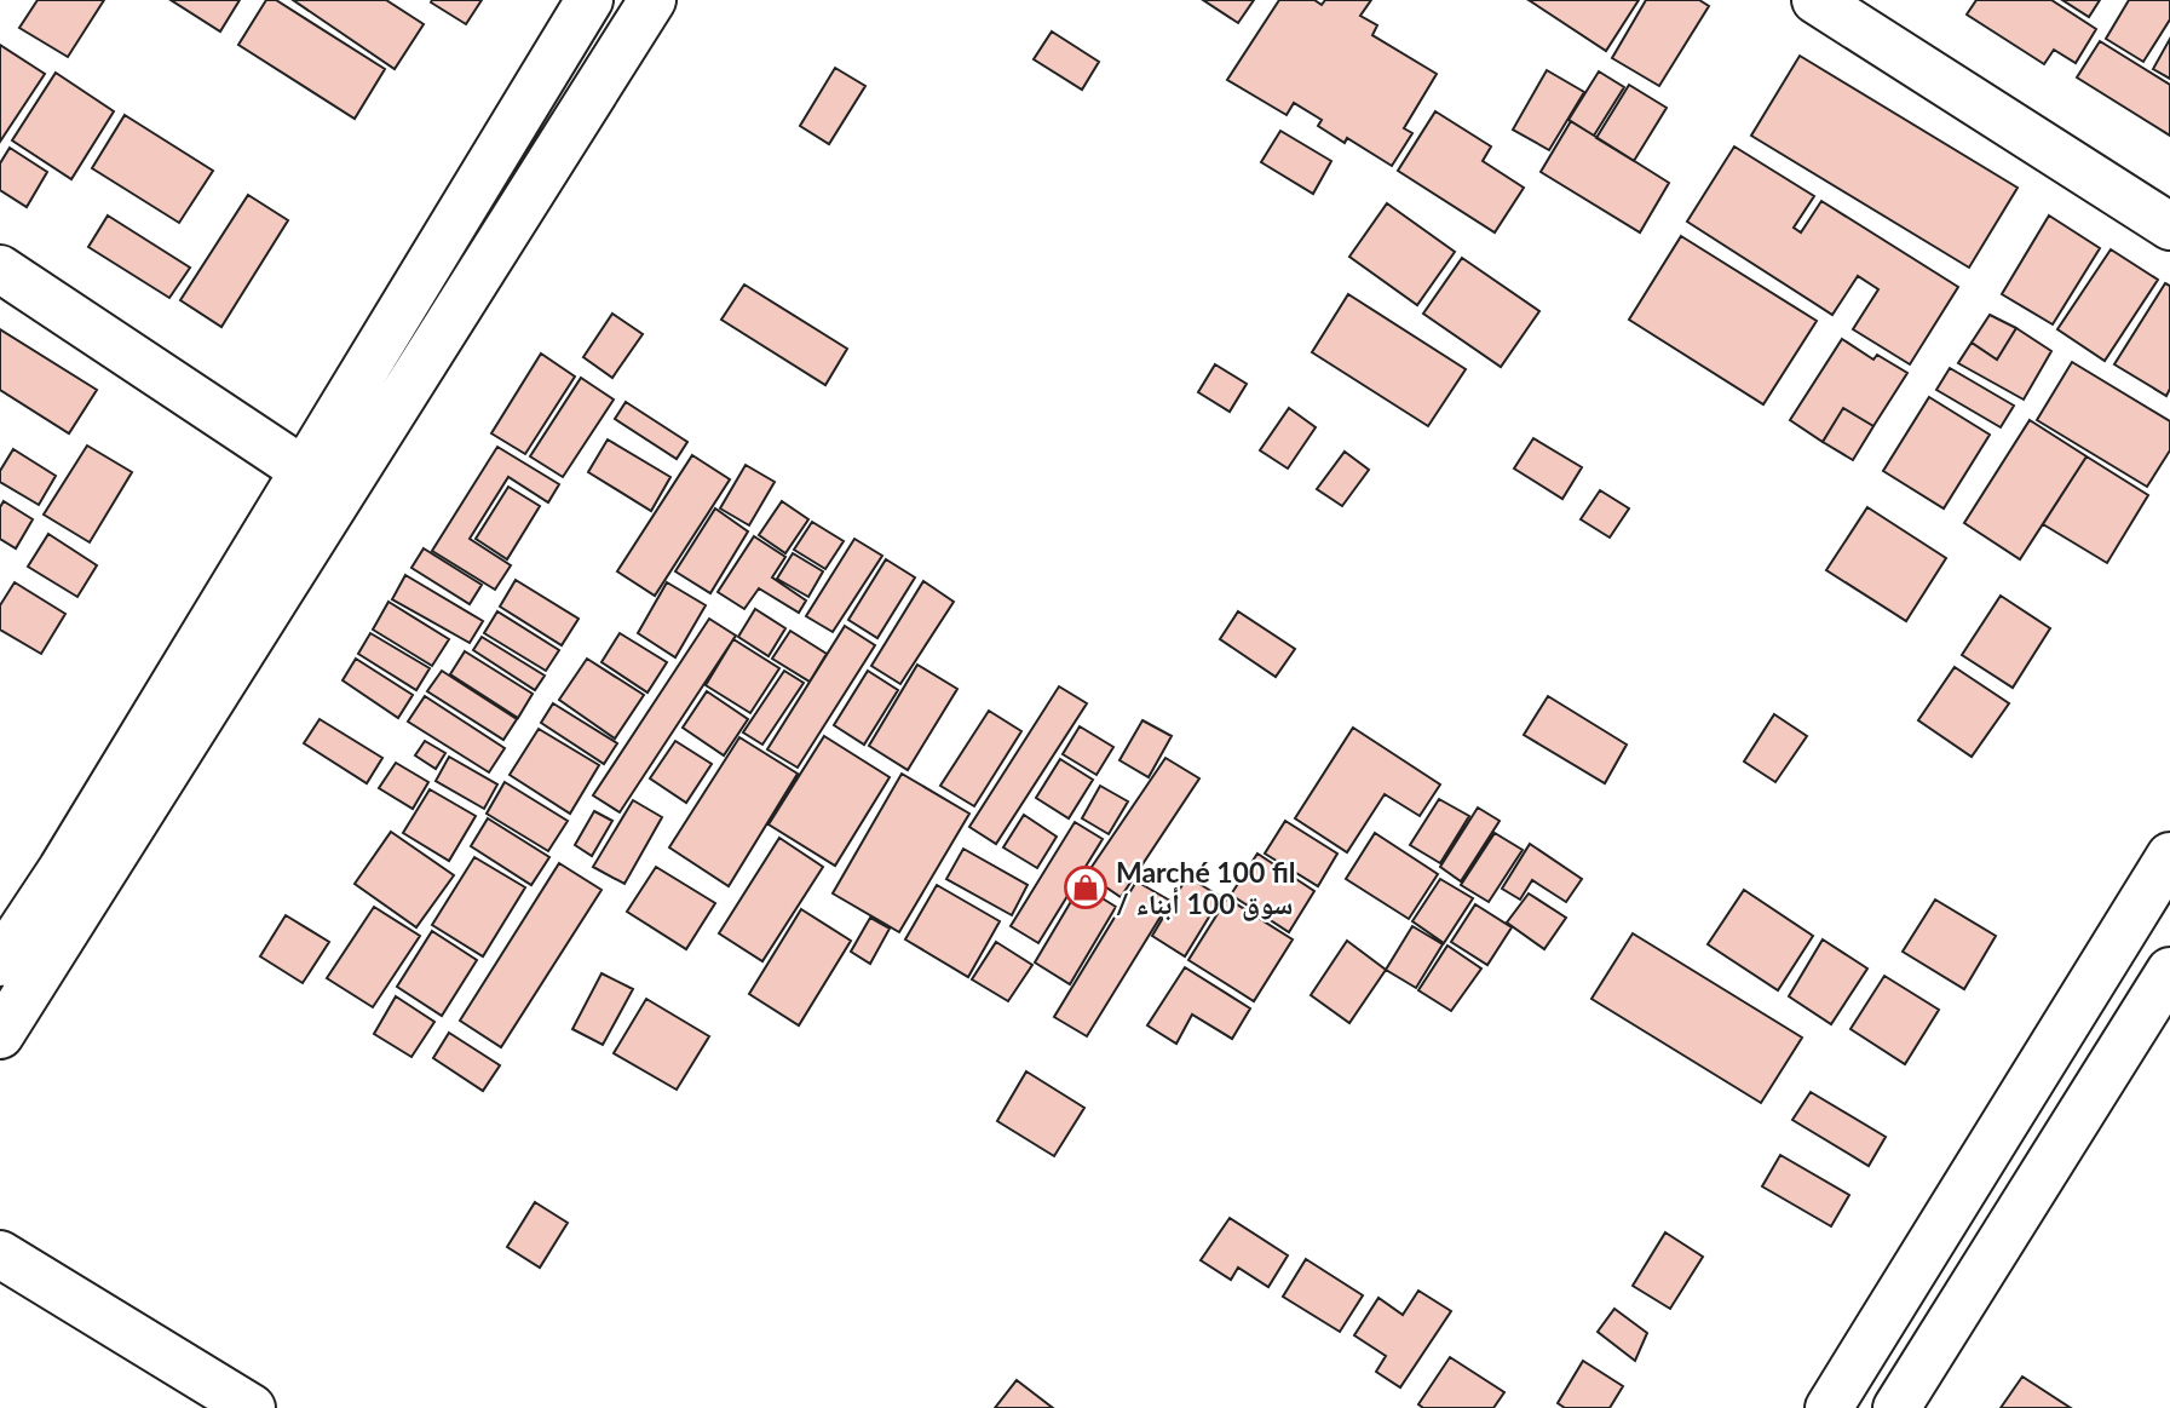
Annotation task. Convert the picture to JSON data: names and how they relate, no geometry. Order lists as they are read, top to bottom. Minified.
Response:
{"places":{"shop":["Marché 100 fil / سوق 100 أبناء"]}}
